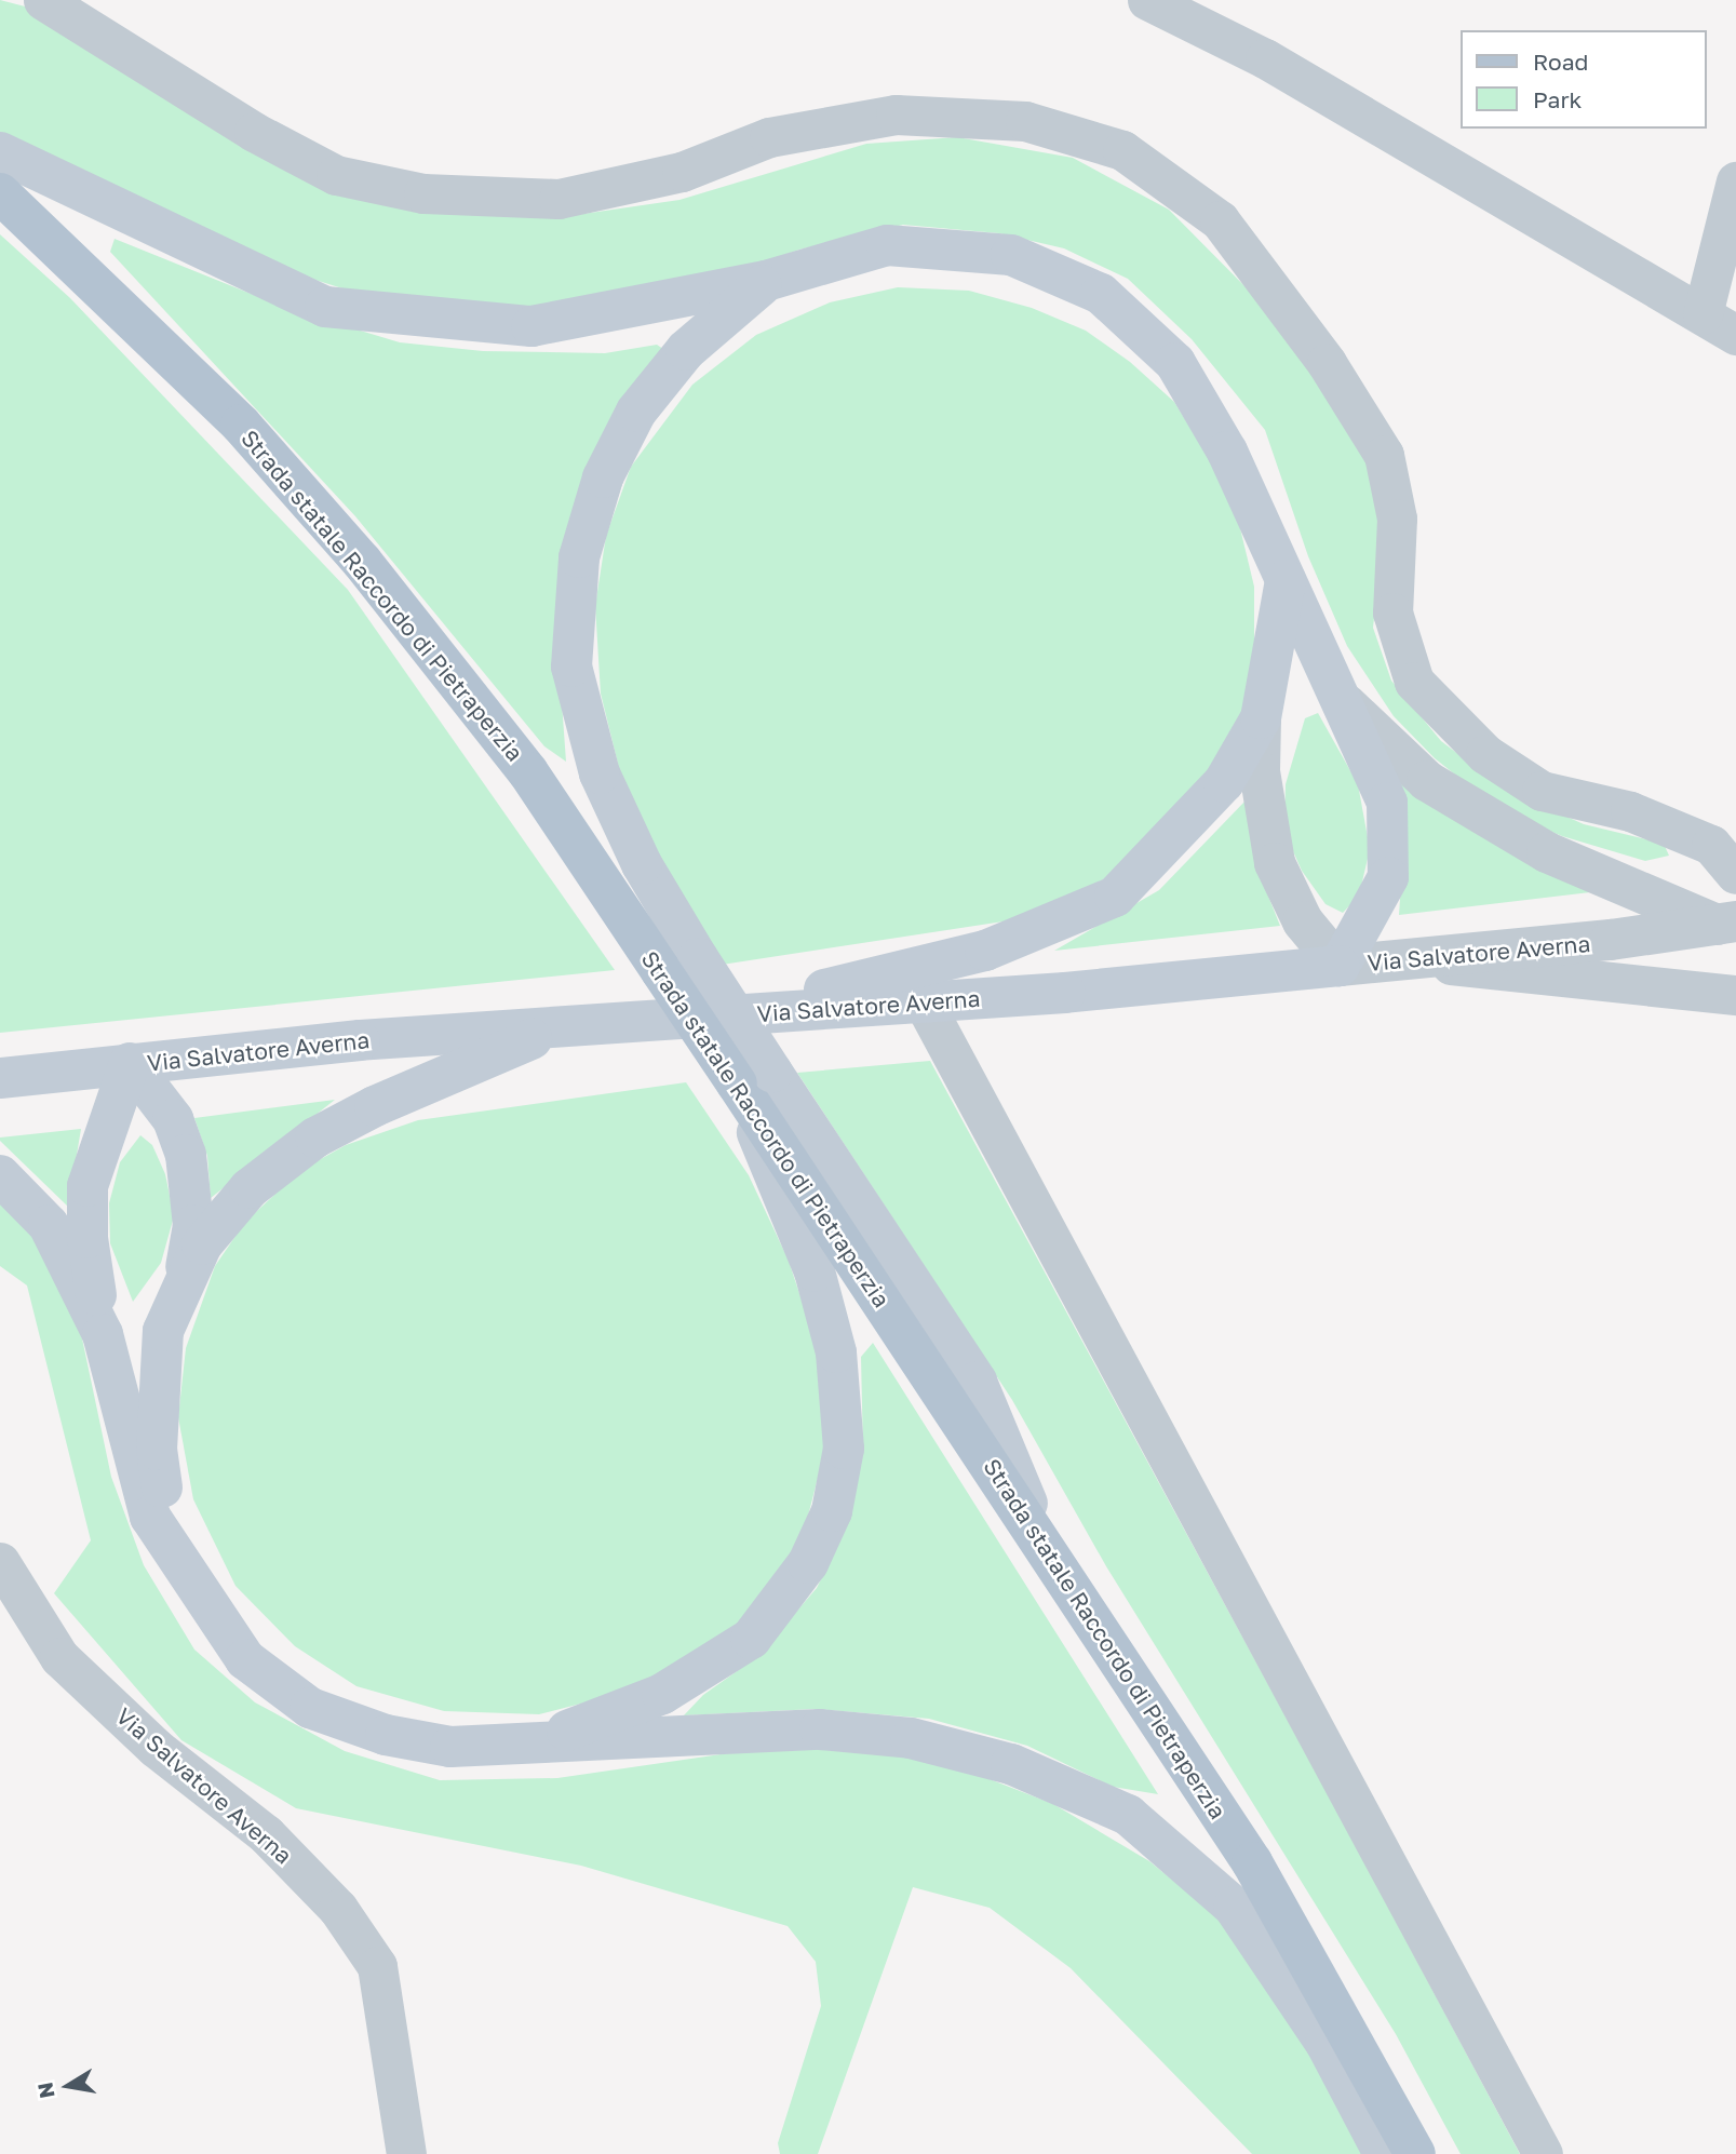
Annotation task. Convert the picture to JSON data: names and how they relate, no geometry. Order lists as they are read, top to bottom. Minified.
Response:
{"streets":{"main road":["Strada statale Raccordo di Pietraperzia","Via Salvatore Averna"]},"legend":["Road","Park"],"north":"left"}
